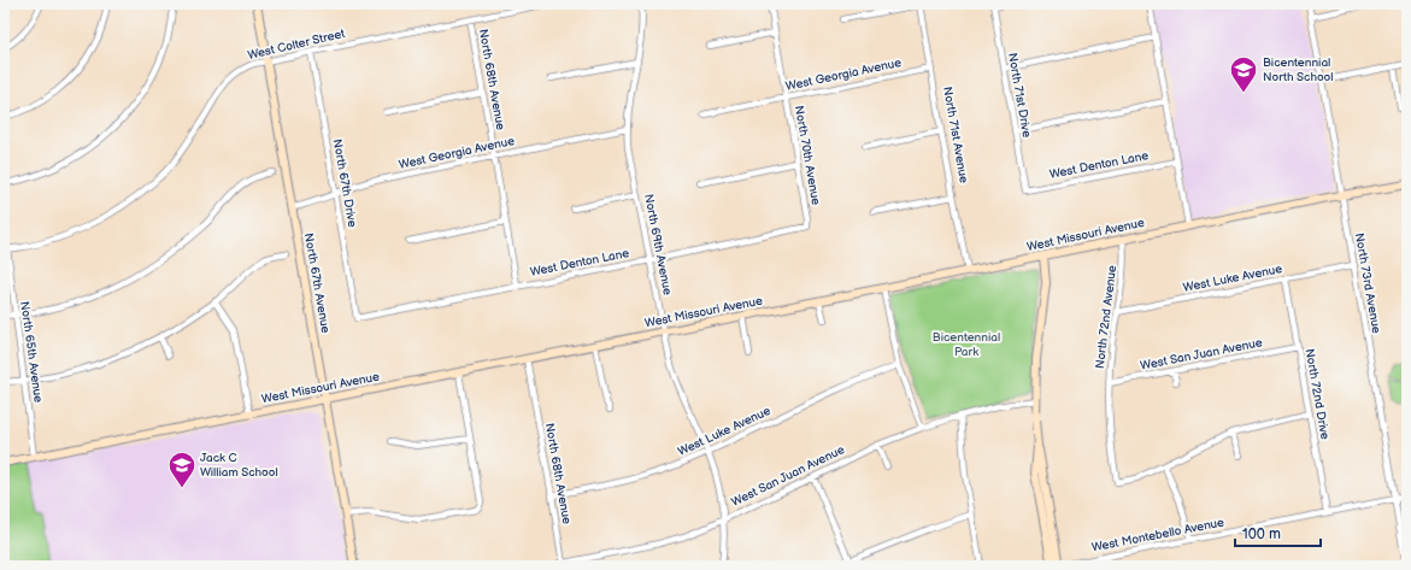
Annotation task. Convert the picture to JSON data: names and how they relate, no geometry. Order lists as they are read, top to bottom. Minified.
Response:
{"streets":{"street":["West Colter Street","West Georgia Avenue","North 68th Avenue","North 71st Drive","North 71st Avenue","North 70th Avenue","West Denton Lane","North 67th Drive","West Missouri Avenue","North 69th Avenue","West Luke Avenue","North 67th Avenue","North 73rd Avenue","North 72nd Avenue","North 65th Avenue","West San Juan Avenue","North 72nd Drive","West Montebello Avenue"]},"crossings":[["West Colter Street","North 68th Avenue"],["West Colter Street","North 67th Drive"],["West Colter Street","North 67th Avenue"],["West Colter Street","North 65th Avenue"],["West Georgia Avenue","North 68th Avenue"],["West Georgia Avenue","North 71st Avenue"],["West Georgia Avenue","North 70th Avenue"],["West Georgia Avenue","North 67th Drive"],["West Georgia Avenue","North 69th Avenue"],["West Georgia Avenue","North 67th Avenue"],["North 68th Avenue","West Denton Lane"],["North 68th Avenue","West Missouri Avenue"],["North 68th Avenue","West Luke Avenue"],["North 68th Avenue","West San Juan Avenue"],["North 71st Drive","West Denton Lane"],["North 71st Avenue","West Missouri Avenue"],["North 70th Avenue","West Denton Lane"],["West Denton Lane","North 67th Drive"],["West Denton Lane","North 69th Avenue"],["West Missouri Avenue","North 69th Avenue"],["West Missouri Avenue","North 67th Avenue"],["West Missouri Avenue","North 73rd Avenue"],["West Missouri Avenue","North 72nd Avenue"],["West Missouri Avenue","North 65th Avenue"],["North 69th Avenue","West Luke Avenue"],["North 69th Avenue","West San Juan Avenue"],["West Luke Avenue","North 73rd Avenue"],["West Luke Avenue","North 72nd Avenue"],["West Luke Avenue","North 72nd Drive"],["North 73rd Avenue","West Montebello Avenue"],["North 72nd Avenue","West San Juan Avenue"],["West San Juan Avenue","North 72nd Drive"],["North 72nd Drive","West Montebello Avenue"]],"parks":["Bicentennial Park"],"places":{"school or university":["Bicentennial North School","Jack C William School"]},"scale_bar":"100 m"}
